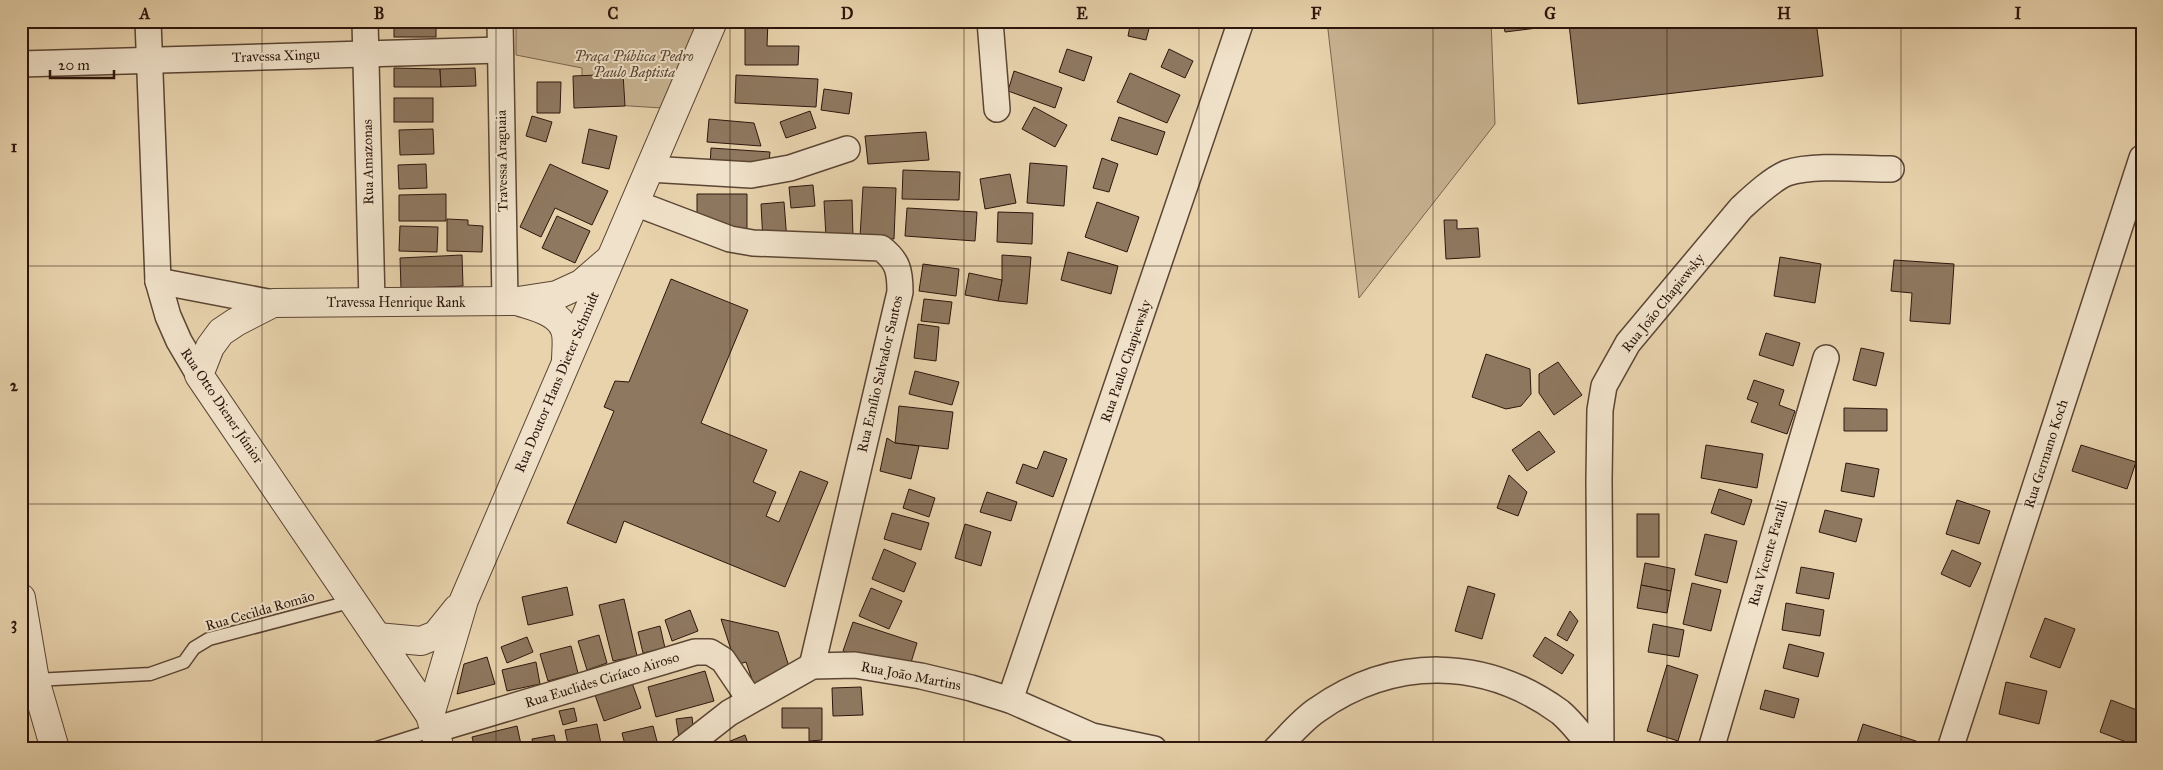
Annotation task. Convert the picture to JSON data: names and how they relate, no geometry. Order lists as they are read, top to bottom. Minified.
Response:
{"streets":{"street":["Travessa Xingu","Travessa Araguaia","Rua Amazonas","Travessa Henrique Rank","Rua João Chapiewsky","Rua Paulo Chapiewsky","Rua Emílio Salvador Santos","Rua Doutor Hans Dieter Schmidt","Rua Otto Diener Júnior","Rua Germano Koch","Rua Vicente Faralli","Rua João Martins","Rua Euclides Ciríaco Airoso"],"lane":["Rua Cecilda Romão"]},"crossings":[["Travessa Xingu","Travessa Araguaia"],["Travessa Xingu","Rua Amazonas"],["Travessa Xingu","Rua Otto Diener Júnior"],["Travessa Araguaia","Travessa Henrique Rank"],["Rua Amazonas","Travessa Henrique Rank"],["Travessa Henrique Rank","Rua Doutor Hans Dieter Schmidt"],["Travessa Henrique Rank","Rua Otto Diener Júnior"],["Rua Paulo Chapiewsky","Rua João Martins"],["Rua Emílio Salvador Santos","Rua Doutor Hans Dieter Schmidt"],["Rua Emílio Salvador Santos","Rua João Martins"],["Rua Doutor Hans Dieter Schmidt","Rua Otto Diener Júnior"],["Rua Doutor Hans Dieter Schmidt","Rua Euclides Ciríaco Airoso"],["Rua Otto Diener Júnior","Rua Cecilda Romão"],["Rua Otto Diener Júnior","Rua Euclides Ciríaco Airoso"],["Rua João Martins","Rua Euclides Ciríaco Airoso"]],"parks":["Praça Pública Pedro Paulo Baptista"],"scale_bar":"20 m","grid":{"columns":["A","B","C","D","E","F","G","H","I"],"rows":["1","2","3"]}}
